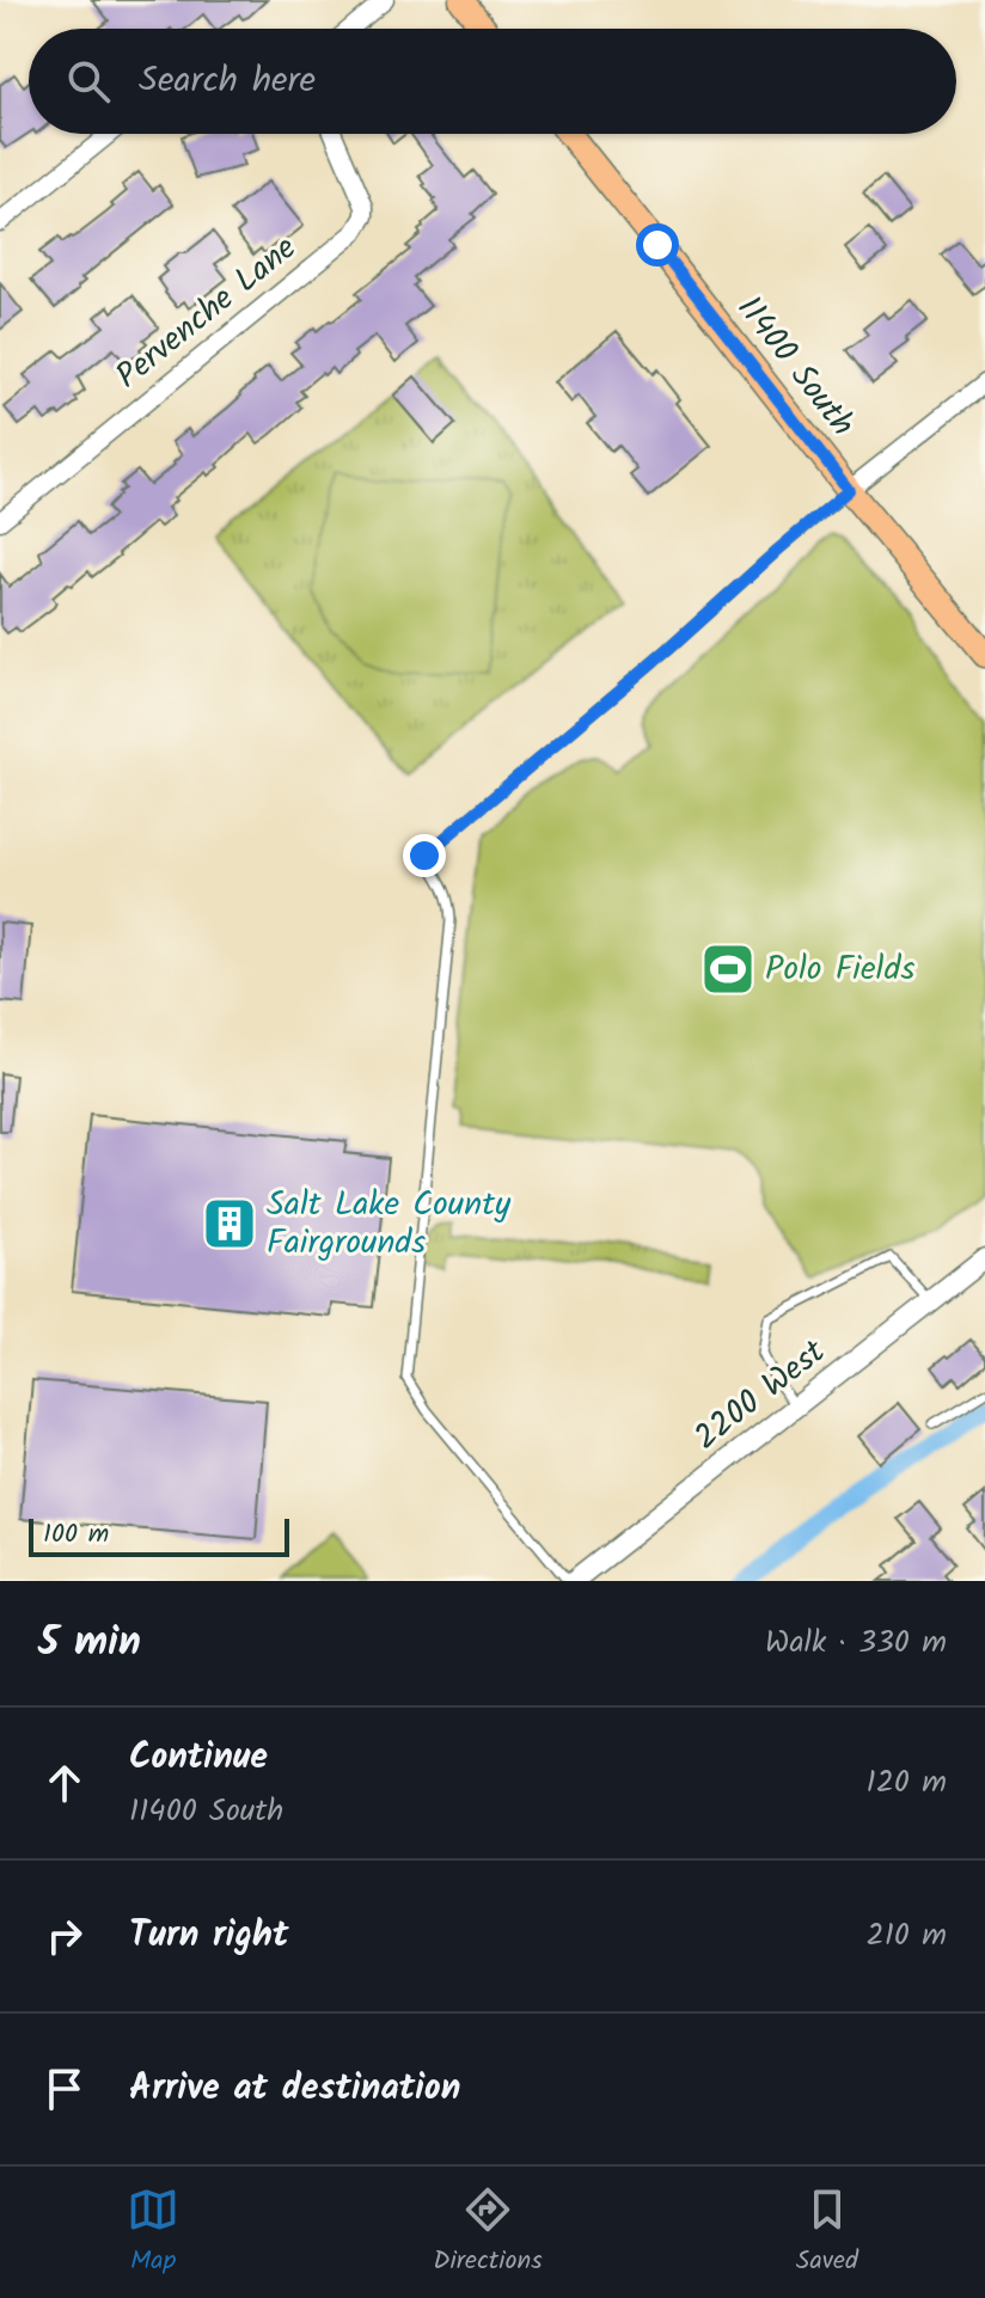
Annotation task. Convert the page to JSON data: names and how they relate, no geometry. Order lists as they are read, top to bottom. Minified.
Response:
{"streets":{"main road":["11400 South"],"street":["Pervenche Lane","2200 West"]},"places":{"sports":["Polo Fields"],"building":["Salt Lake County Fairgrounds"]},"scale_bar":"100 m","page":{"search":"Search here","scale":"100 m","heading":["5 min","Walk · 330 m"],"list":[["Continue","11400 South","120 m"],["Turn right","210 m"],"Arrive at destination"],"nav":["Map","Directions","Saved"]}}
